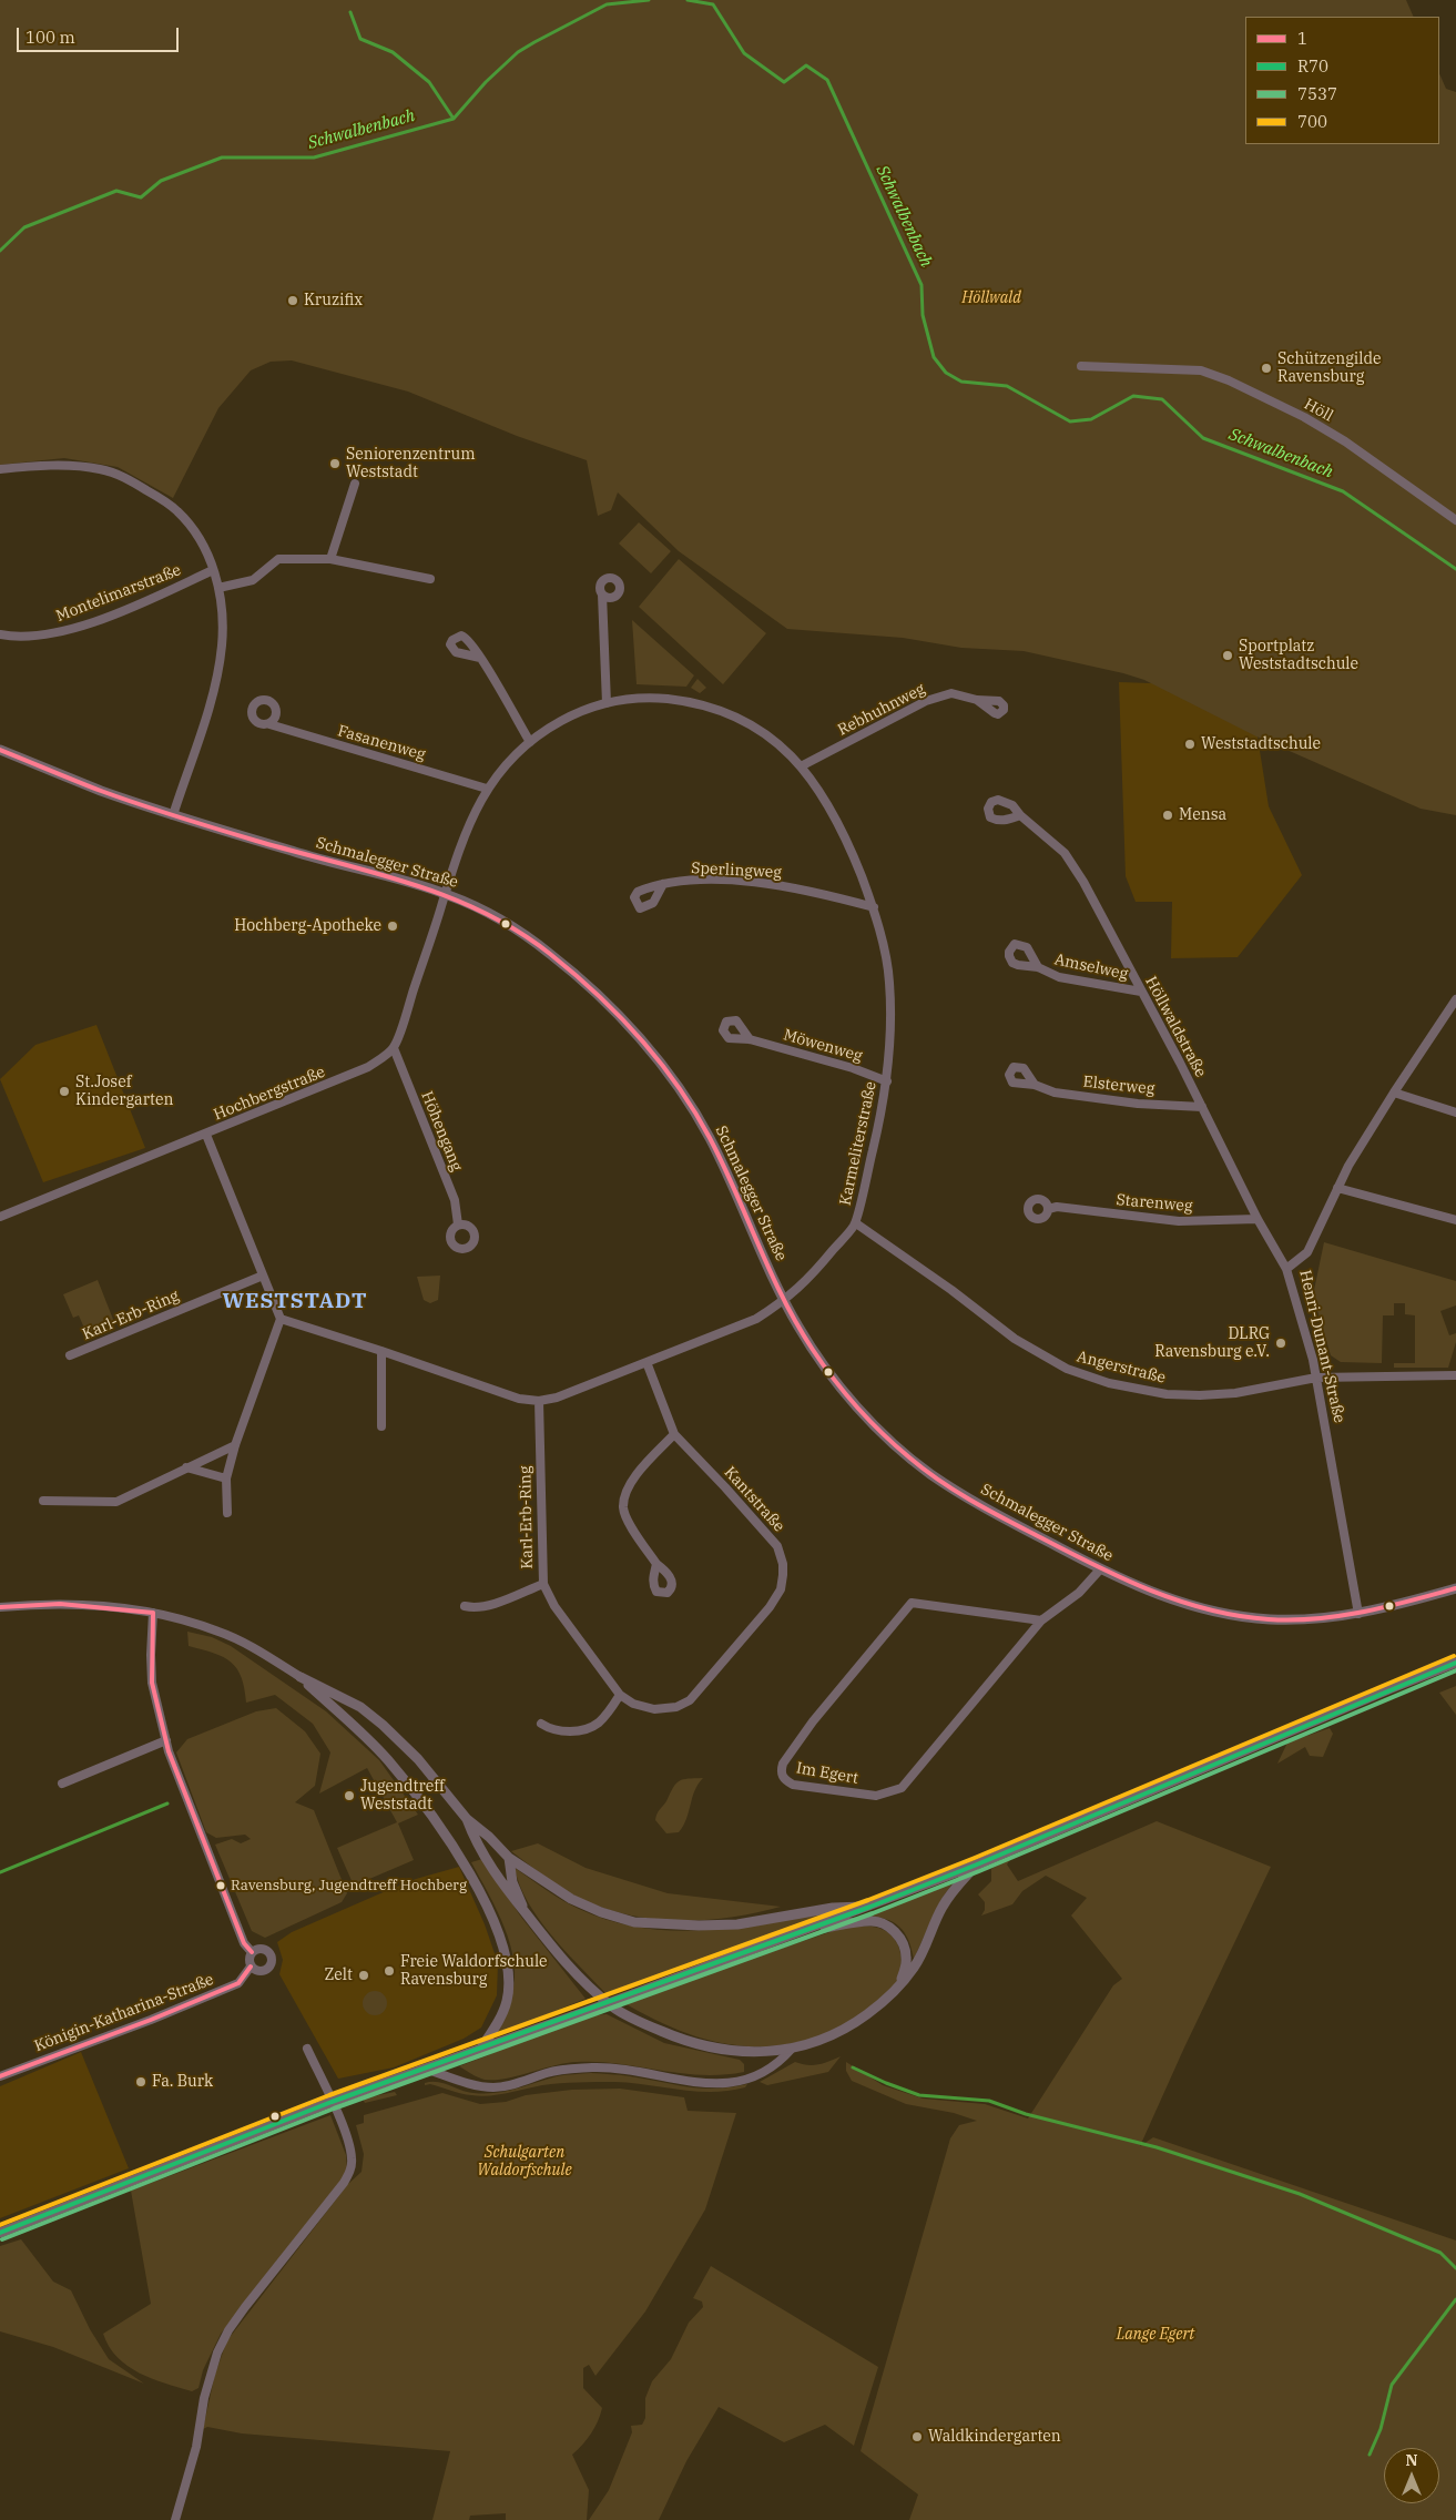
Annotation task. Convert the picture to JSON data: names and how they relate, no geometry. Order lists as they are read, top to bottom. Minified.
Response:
{"streets":{"street":["Höll","Montelimarstraße","Rebhuhnweg","Fasanenweg","Schmalegger Straße","Sperlingweg","Amselweg","Höllwaldstraße","Möwenweg","Elsterweg","Hochbergstraße","Höhengang","Karmeliterstraße","Starenweg","Karl-Erb-Ring","Henri-Dunant-Straße","Angerstraße","Kantstraße","Im Egert","Königin-Katharina-Straße"]},"crossings":[["Rebhuhnweg","Karmeliterstraße"],["Fasanenweg","Karmeliterstraße"],["Schmalegger Straße","Karmeliterstraße"],["Schmalegger Straße","Henri-Dunant-Straße"],["Schmalegger Straße","Im Egert"],["Sperlingweg","Karmeliterstraße"],["Amselweg","Höllwaldstraße"],["Höllwaldstraße","Elsterweg"],["Höllwaldstraße","Starenweg"],["Höllwaldstraße","Henri-Dunant-Straße"],["Möwenweg","Karmeliterstraße"],["Hochbergstraße","Höhengang"],["Karmeliterstraße","Angerstraße"],["Karl-Erb-Ring","Kantstraße"],["Henri-Dunant-Straße","Angerstraße"]],"districts":["WESTSTADT"],"water":["Schwalbenbach"],"parks":["Höllwald","Schulgarten Waldorfschule","Lange Egert"],"places":["Kruzifix","Schützengilde Ravensburg","Seniorenzentrum Weststadt","Sportplatz Weststadtschule","Weststadtschule","Mensa","Hochberg-Apotheke","St.Josef Kindergarten","DLRG Ravensburg e.V.","Jugendtreff Weststadt","Ravensburg, Jugendtreff Hochberg","Freie Waldorfschule Ravensburg","Zelt","Fa. Burk","Waldkindergarten"],"lines":["transit line 1","transit line 700","transit line R70","transit line 7537"],"legend":["1","R70","7537","700"],"scale_bar":"100 m","north":"top"}
